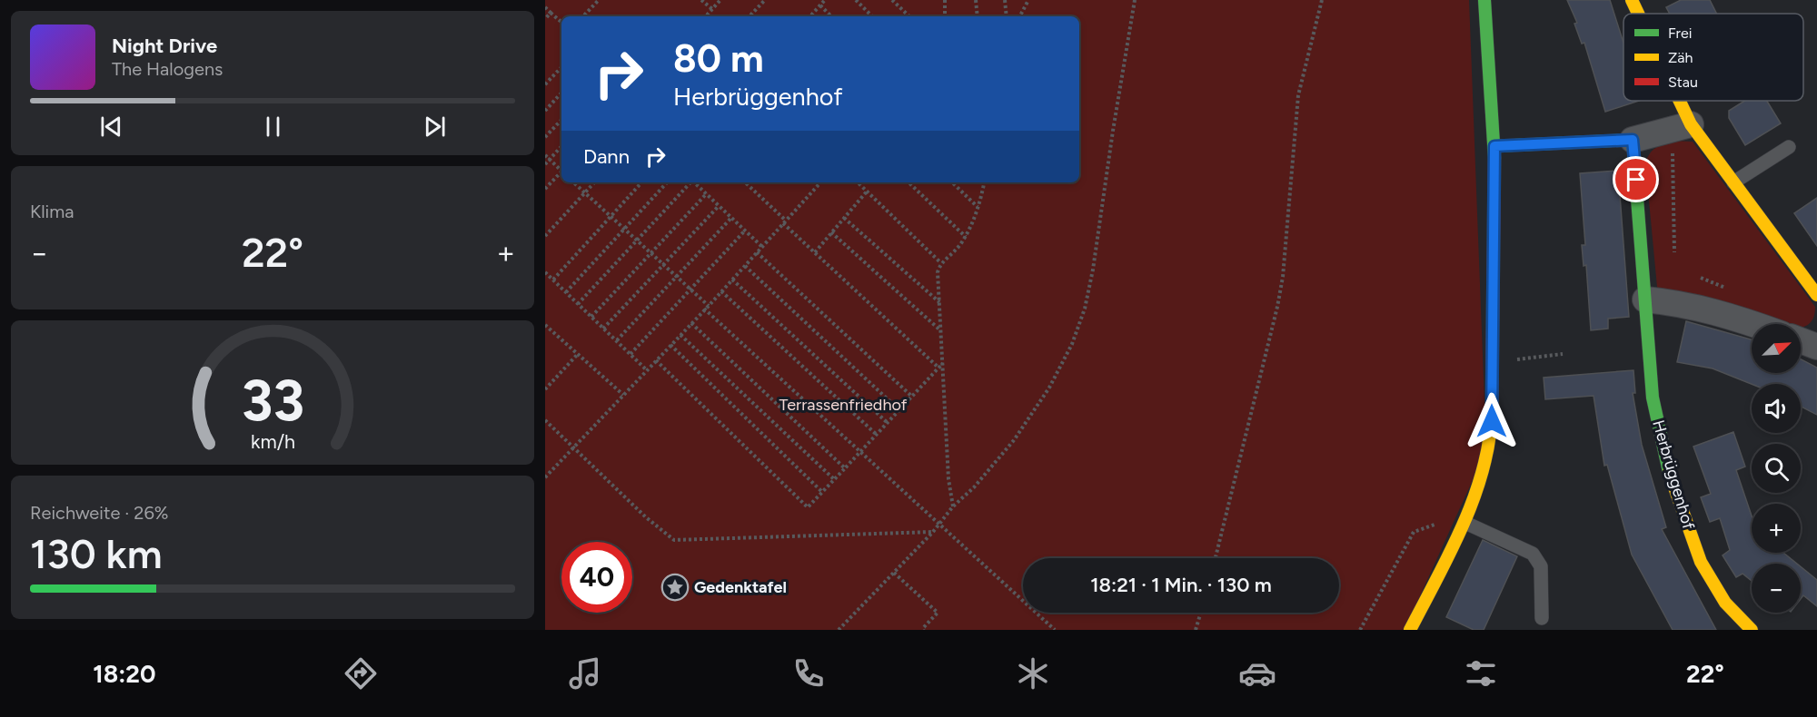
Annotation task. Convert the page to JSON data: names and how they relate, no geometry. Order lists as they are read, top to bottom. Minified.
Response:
{"streets":{"street":["Herbrüggenhof"]},"parks":["Terrassenfriedhof"],"places":{"place":["Gedenktafel"]},"legend":["Frei","Zäh","Stau"],"north":"top right","page":{"turn":["80 m","Herbrüggenhof"],"song":["Night Drive","The Halogens"],"then":"Dann","tile":["Klima",["Reichweite · 26%","130 km"]],"heat":["−","22°","+"],"map_buttons":["+","−"],"limit":"40","trip":"18:21 · 1 Min. · 130 m","tabs":["18:20","22°"],"gauge":["33","km/h"]}}
